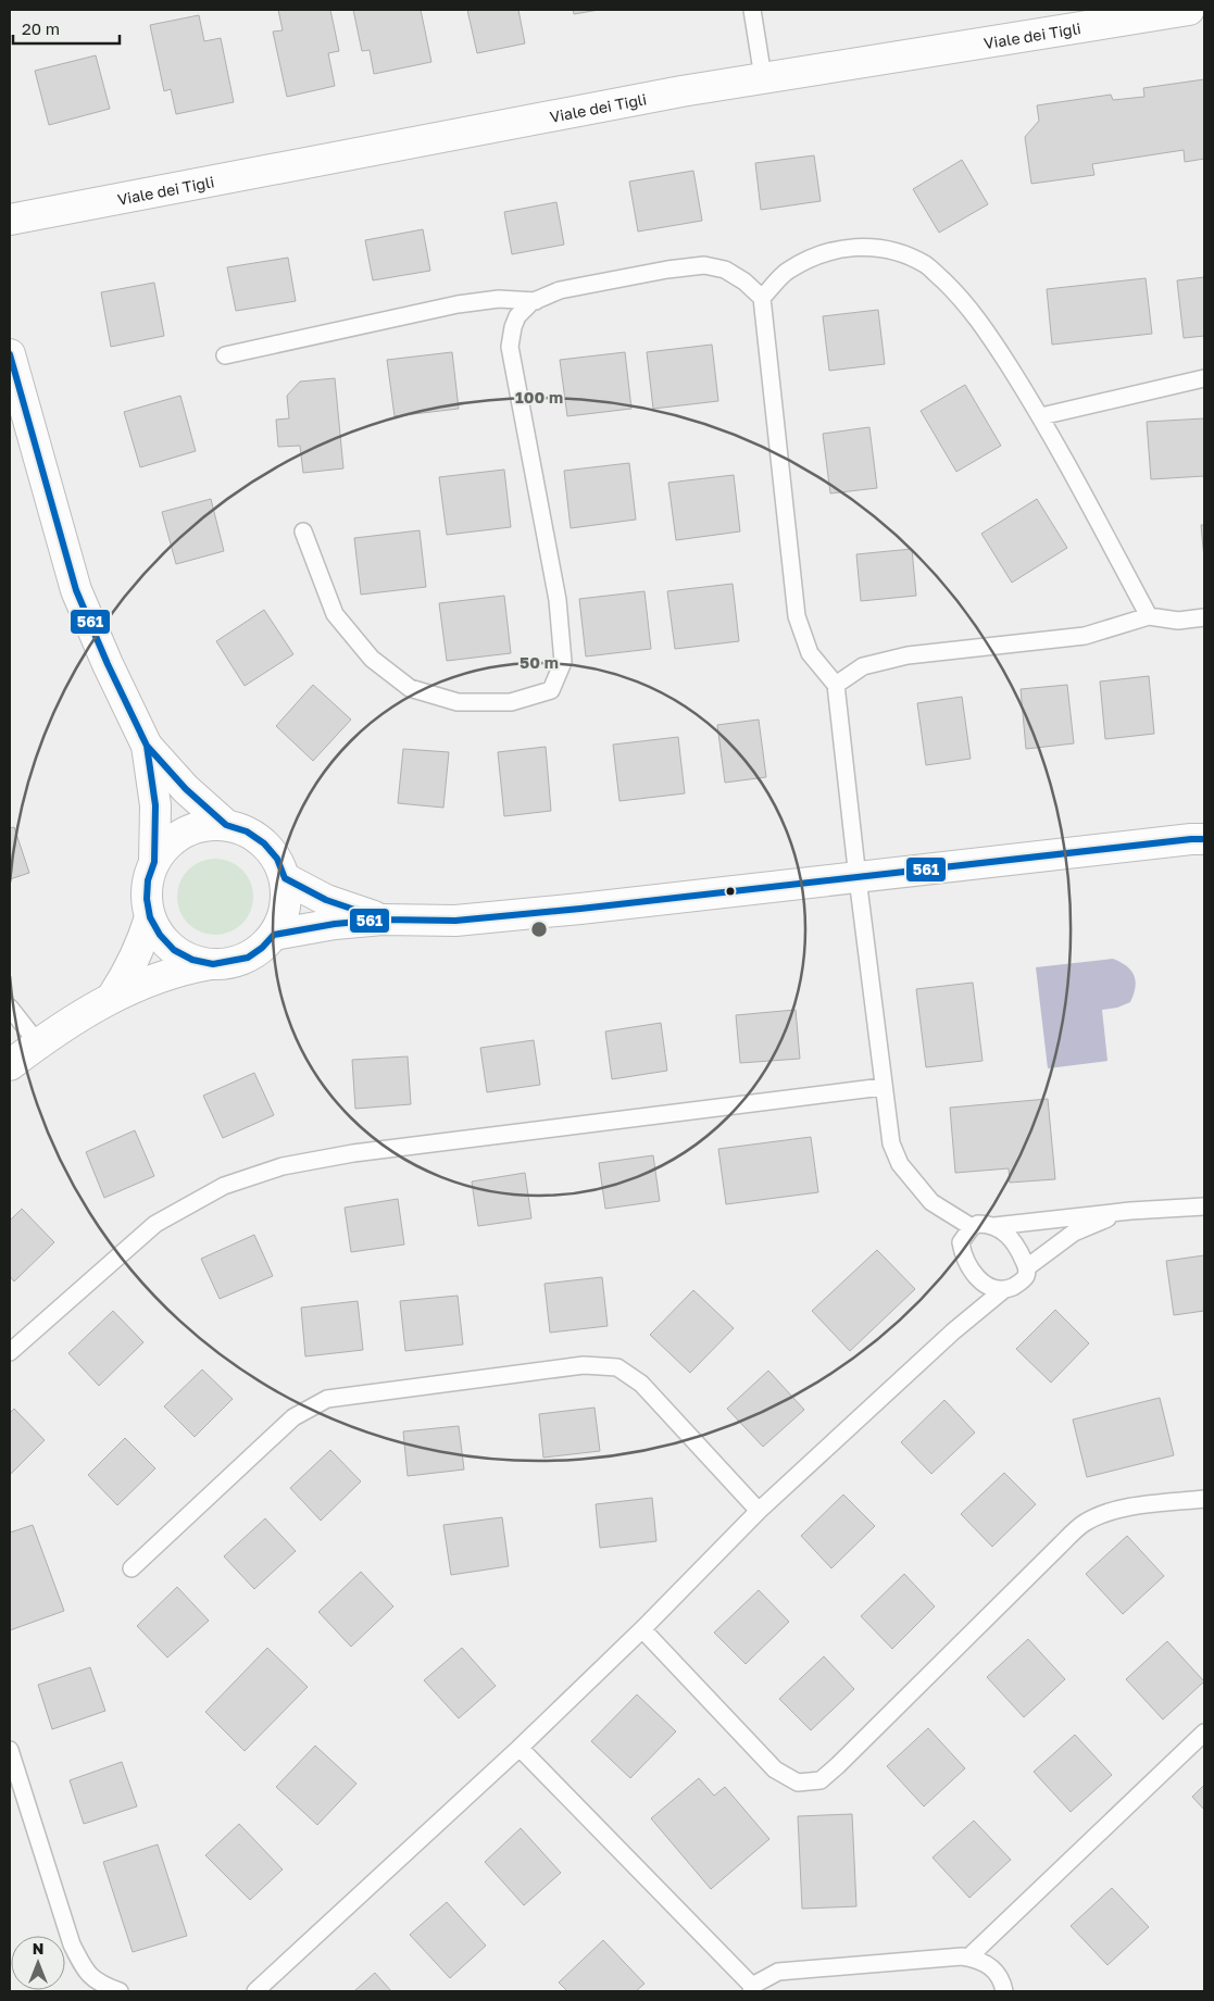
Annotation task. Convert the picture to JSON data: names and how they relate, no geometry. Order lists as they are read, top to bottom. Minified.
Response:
{"streets":{"street":["Viale dei Tigli"]},"lines":["transit line 561"],"scale_bar":"20 m","north":"top","rings":["100 m","50 m"]}
